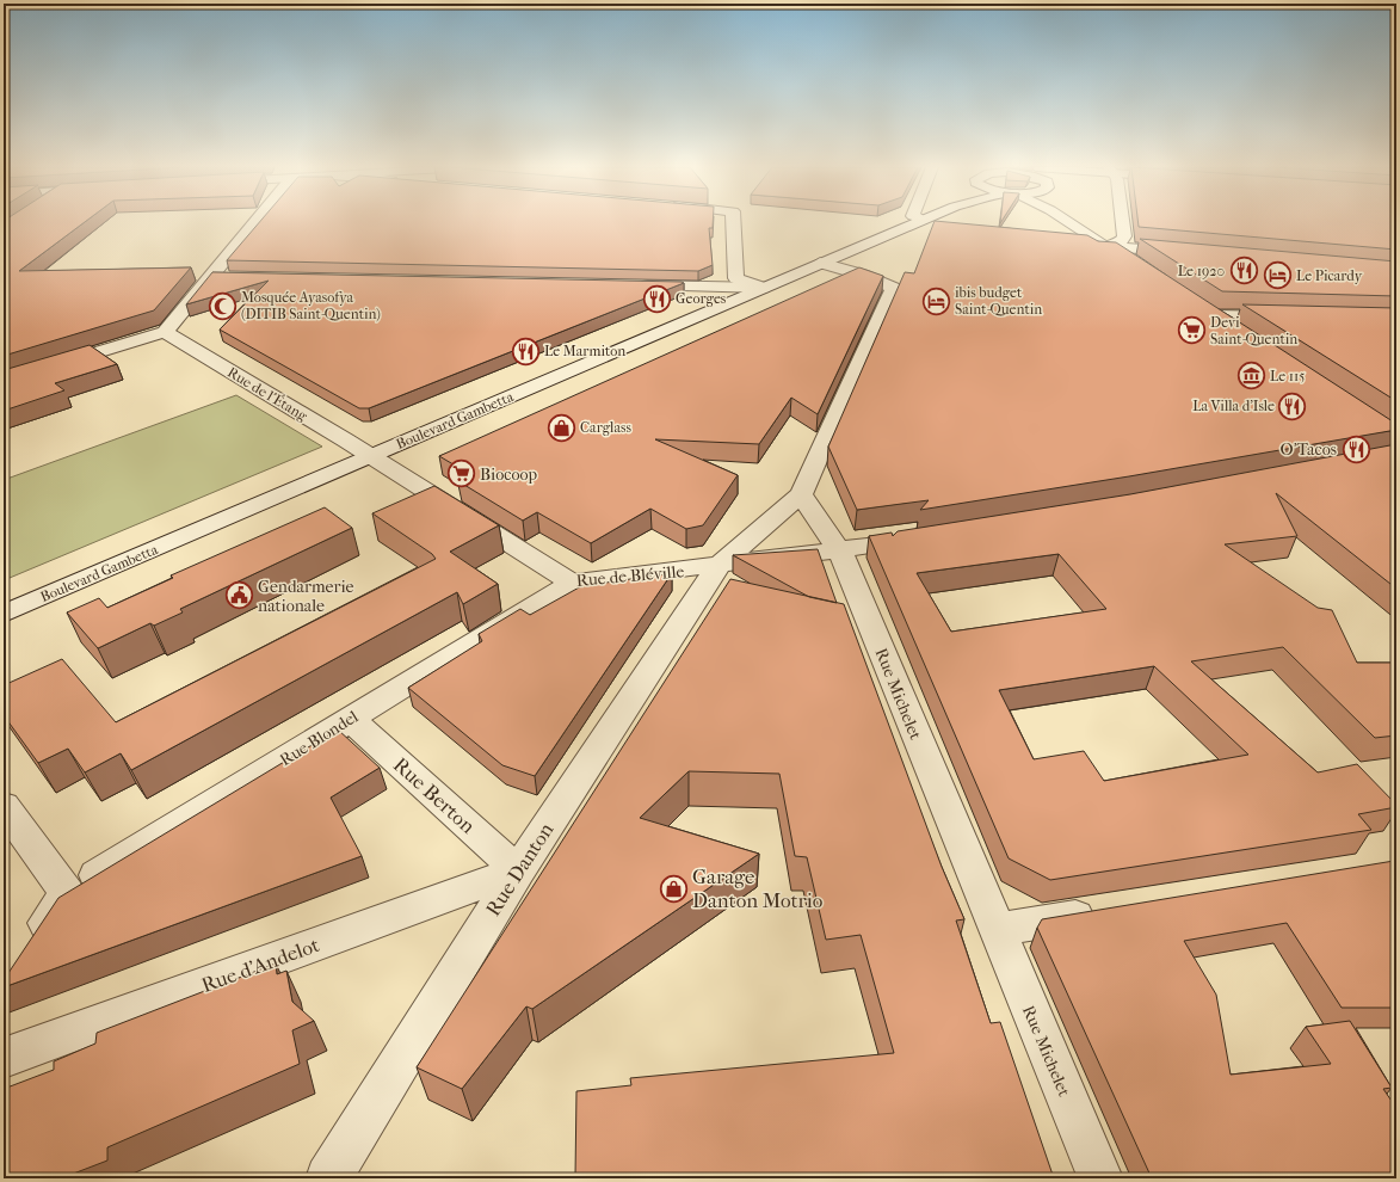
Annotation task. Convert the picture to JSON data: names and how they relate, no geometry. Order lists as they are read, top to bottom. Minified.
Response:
{"streets":{"street":["Rue de l'Étang","Boulevard Gambetta","Rue de Bléville","Rue Michelet","Rue Blondel","Rue Berton","Rue Danton","Rue d'Andelot"]},"crossings":[["Rue de l'Étang","Boulevard Gambetta"],["Rue de l'Étang","Rue de Bléville"],["Boulevard Gambetta","Rue de Bléville"],["Rue de Bléville","Rue Michelet"],["Rue de Bléville","Rue Blondel"],["Rue de Bléville","Rue Danton"],["Rue Michelet","Rue Danton"],["Rue Blondel","Rue Berton"],["Rue Berton","Rue Danton"],["Rue Berton","Rue d'Andelot"],["Rue Danton","Rue d'Andelot"]],"places":{"restaurant":["Le 1920","Georges","Le Marmiton","La Villa d'Isle","O'Tacos"],"hotel":["Le Picardy","ibis budget Saint-Quentin"],"mosque":["Mosquée Ayasofya (DITIB Saint-Quentin)"],"supermarket":["Devi Saint-Quentin","Biocoop"],"museum":["Le 115"],"shop":["Carglass","Garage Danton Motrio"],"public building":["Gendarmerie nationale"]}}
